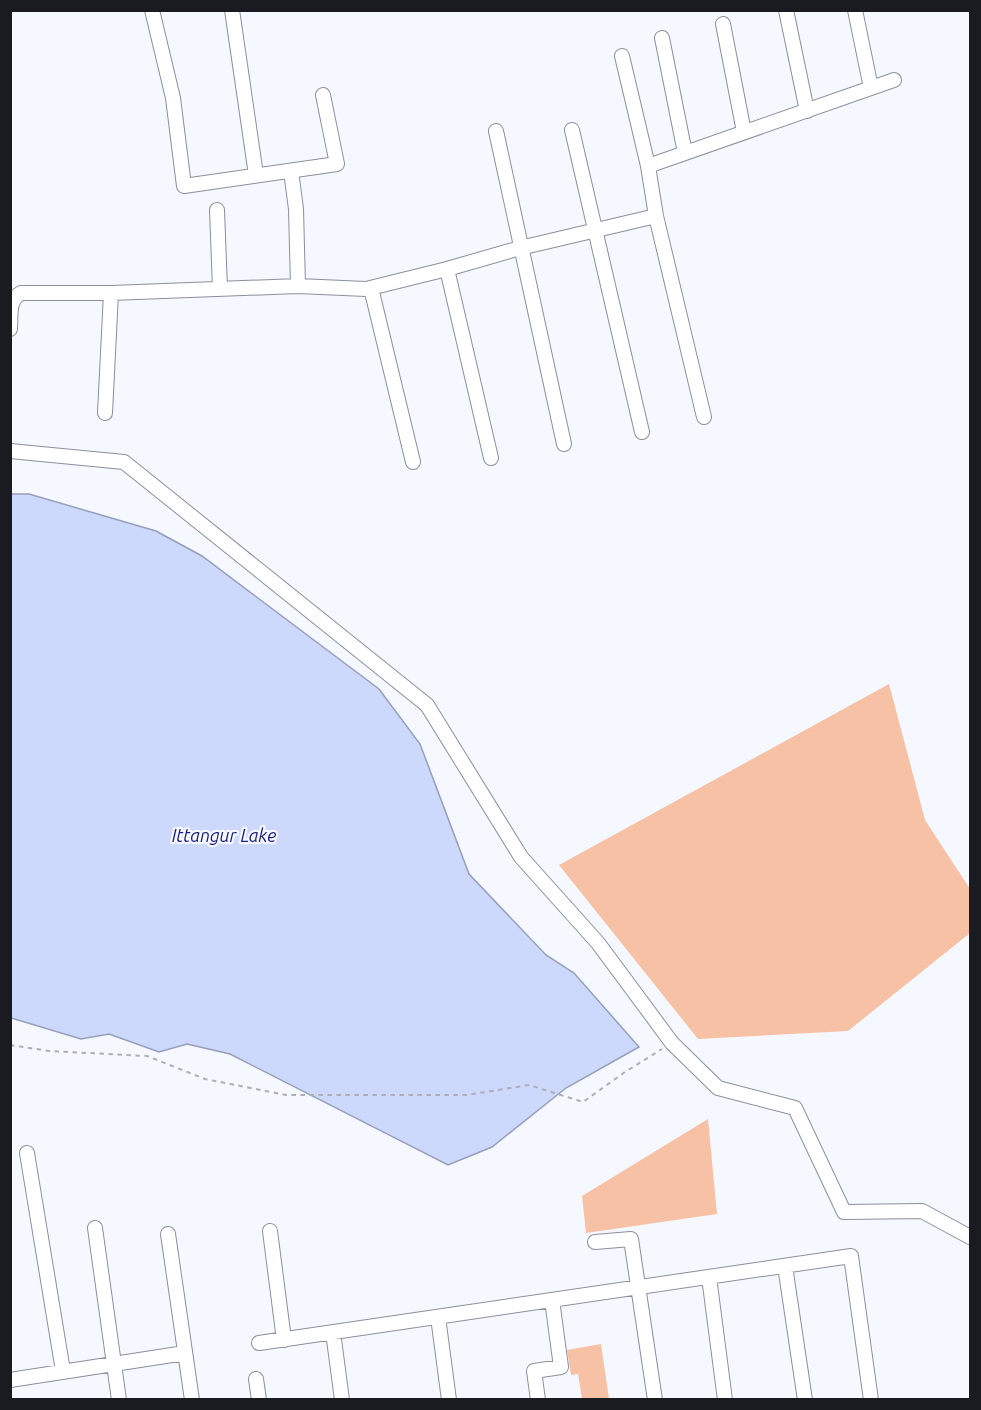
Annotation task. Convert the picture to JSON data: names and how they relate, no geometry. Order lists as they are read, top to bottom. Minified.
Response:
{"water":["Ittangur Lake"]}
